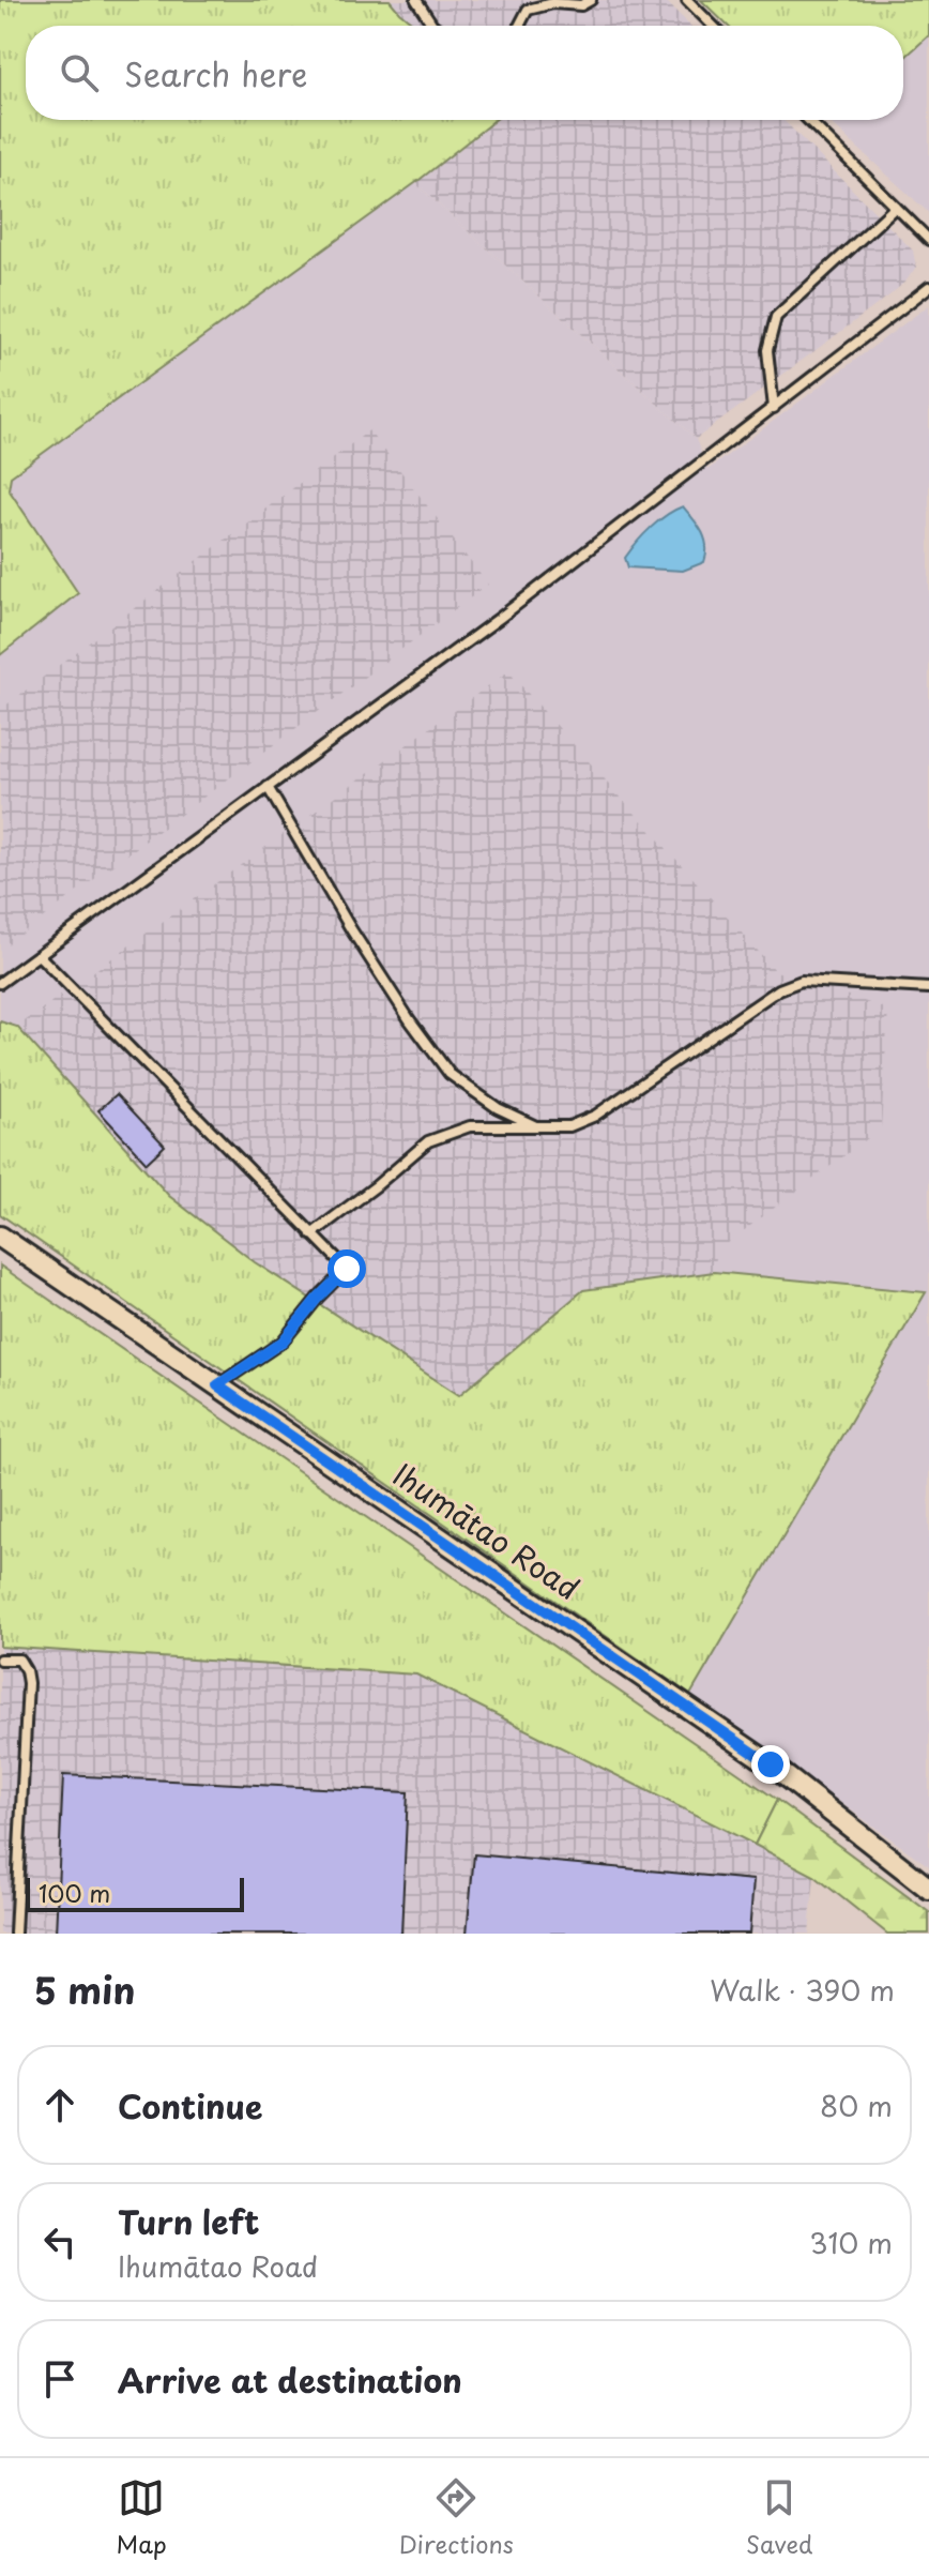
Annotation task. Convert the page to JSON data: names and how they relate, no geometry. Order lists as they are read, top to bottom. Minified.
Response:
{"streets":{"street":["Ihumātao Road"]},"scale_bar":"100 m","page":{"search":"Search here","scale":"100 m","heading":["5 min","Walk · 390 m"],"list":[["Continue","80 m"],["Turn left","Ihumātao Road","310 m"],"Arrive at destination"],"nav":["Map","Directions","Saved"]}}
